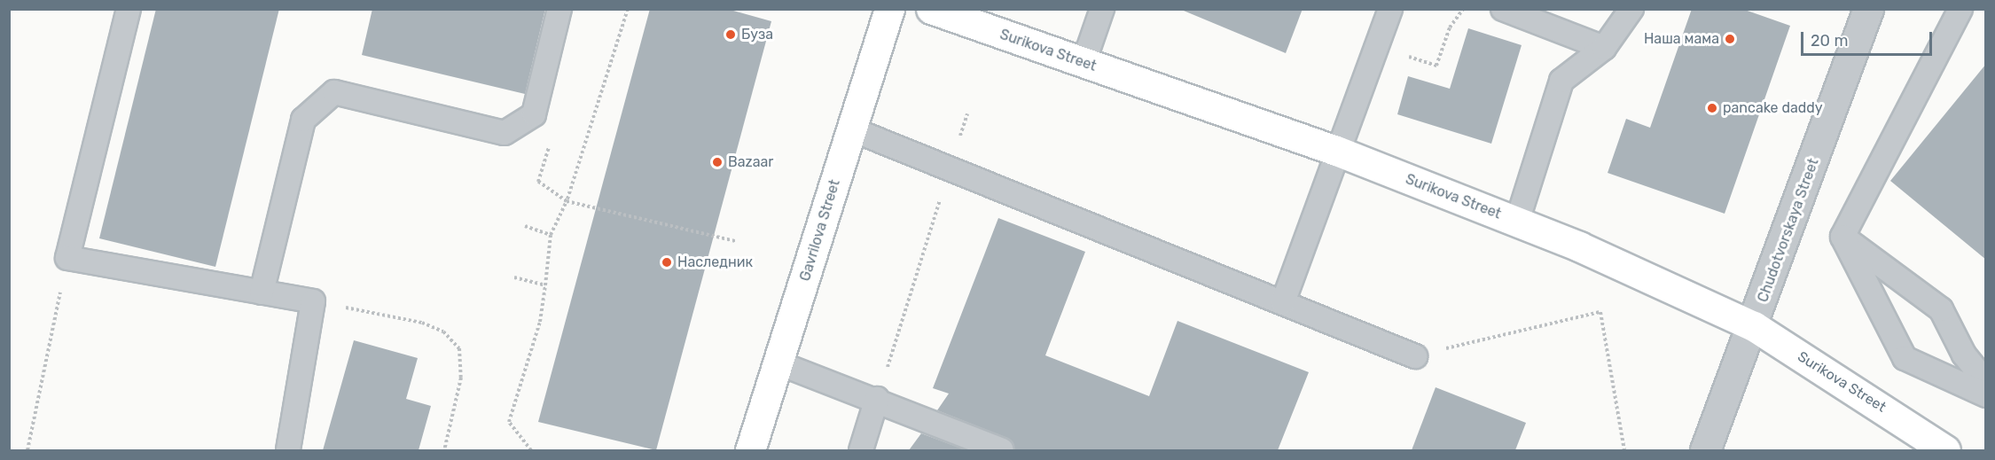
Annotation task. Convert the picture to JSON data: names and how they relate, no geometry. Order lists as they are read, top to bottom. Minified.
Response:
{"streets":{"main road":["Surikova Street","Gavrilova Street"],"street":["Chudotvorskaya Street"]},"crossings":[["Surikova Street","Chudotvorskaya Street"]],"places":["Буза","Наша мама","pancake daddy","Bazaar","Наследник"],"scale_bar":"20 m"}
